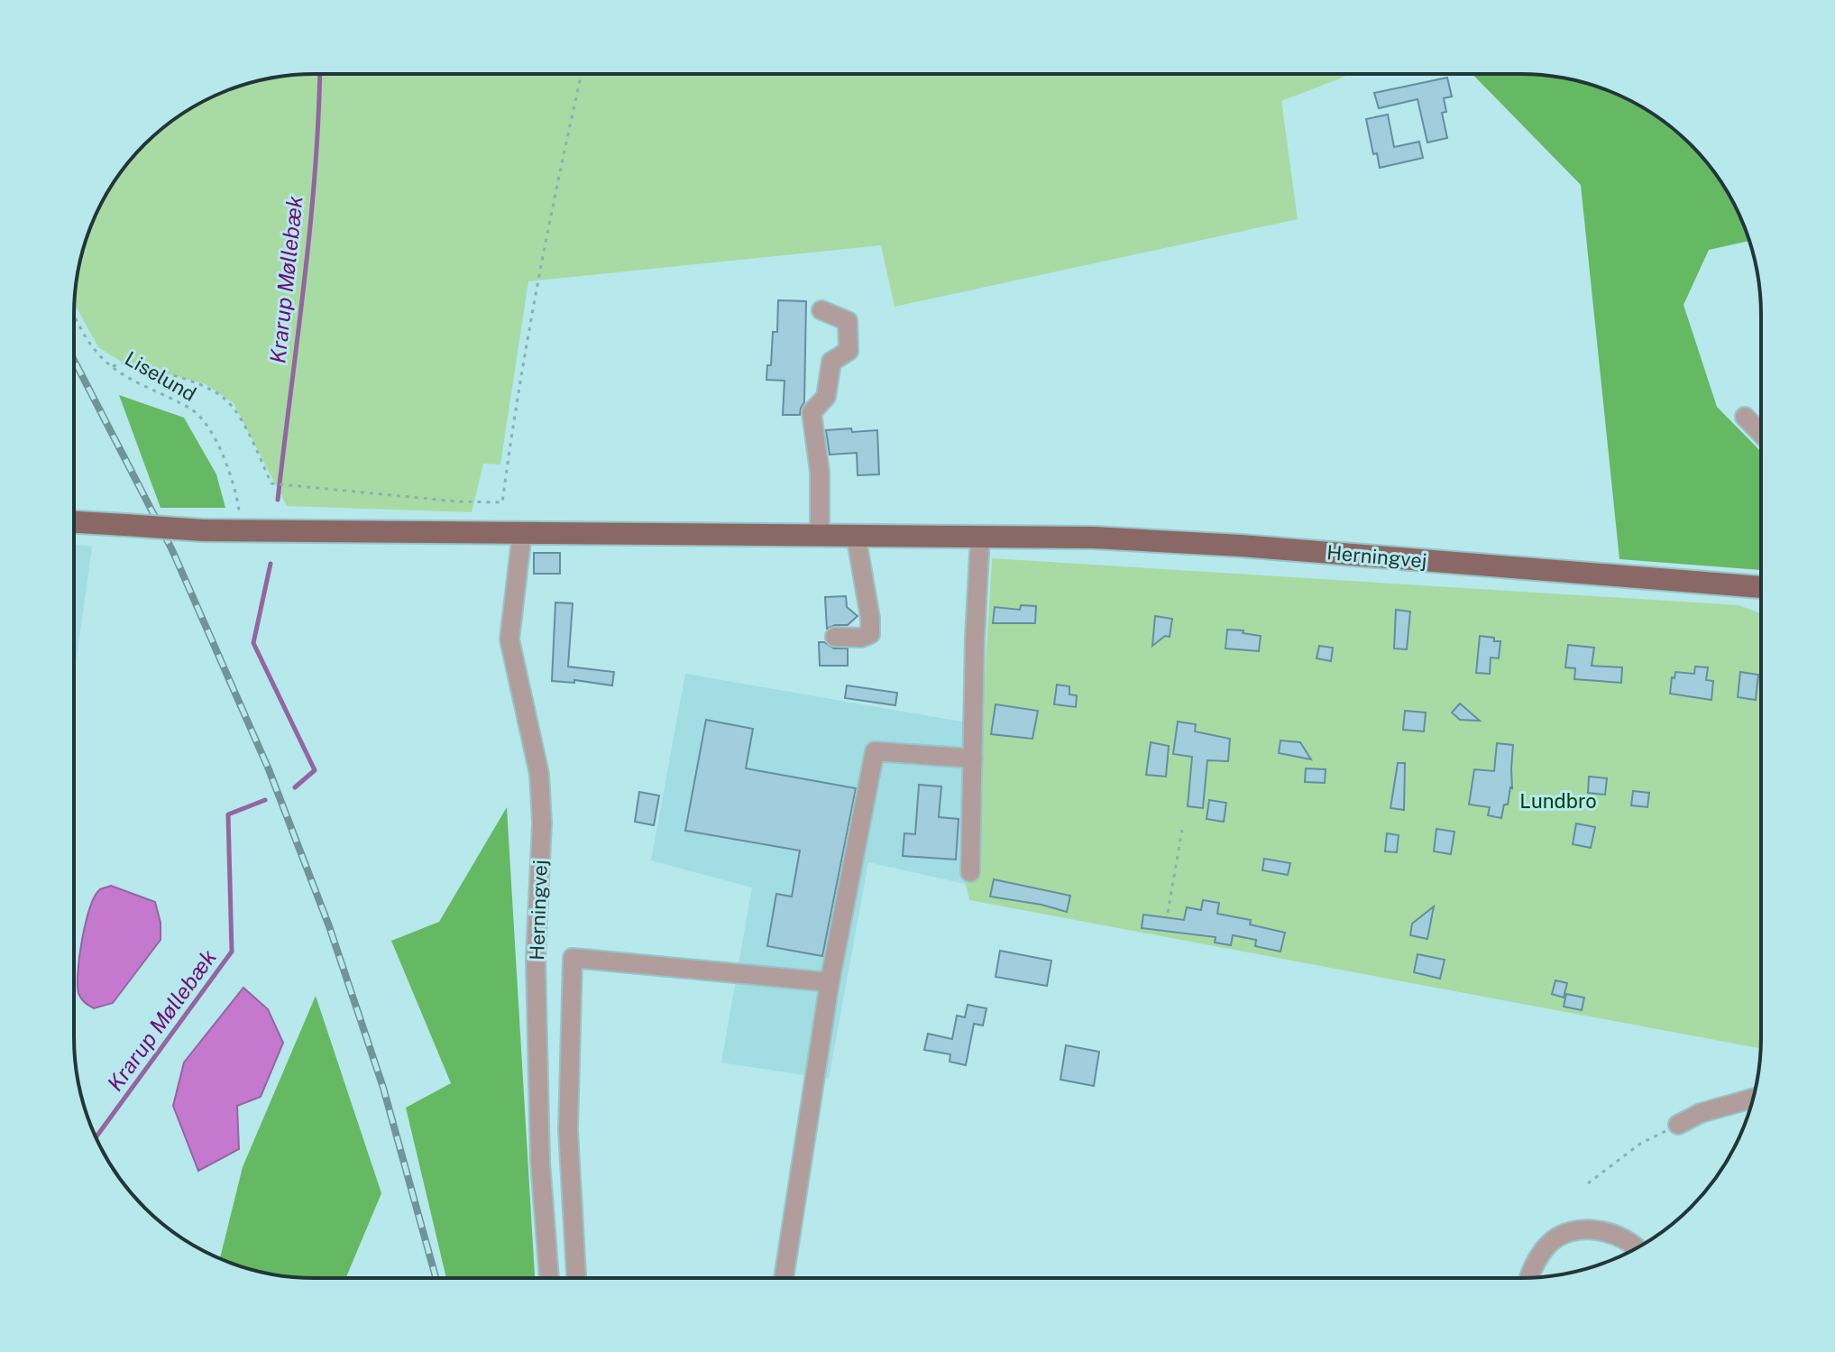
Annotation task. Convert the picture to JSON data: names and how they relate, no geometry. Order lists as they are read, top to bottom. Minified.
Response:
{"streets":{"main road":["Herningvej"],"path":["Liselund"]},"crossings":[["Liselund","Herningvej"]],"water":["Krarup Møllebæk"],"parks":["Lundbro"]}
